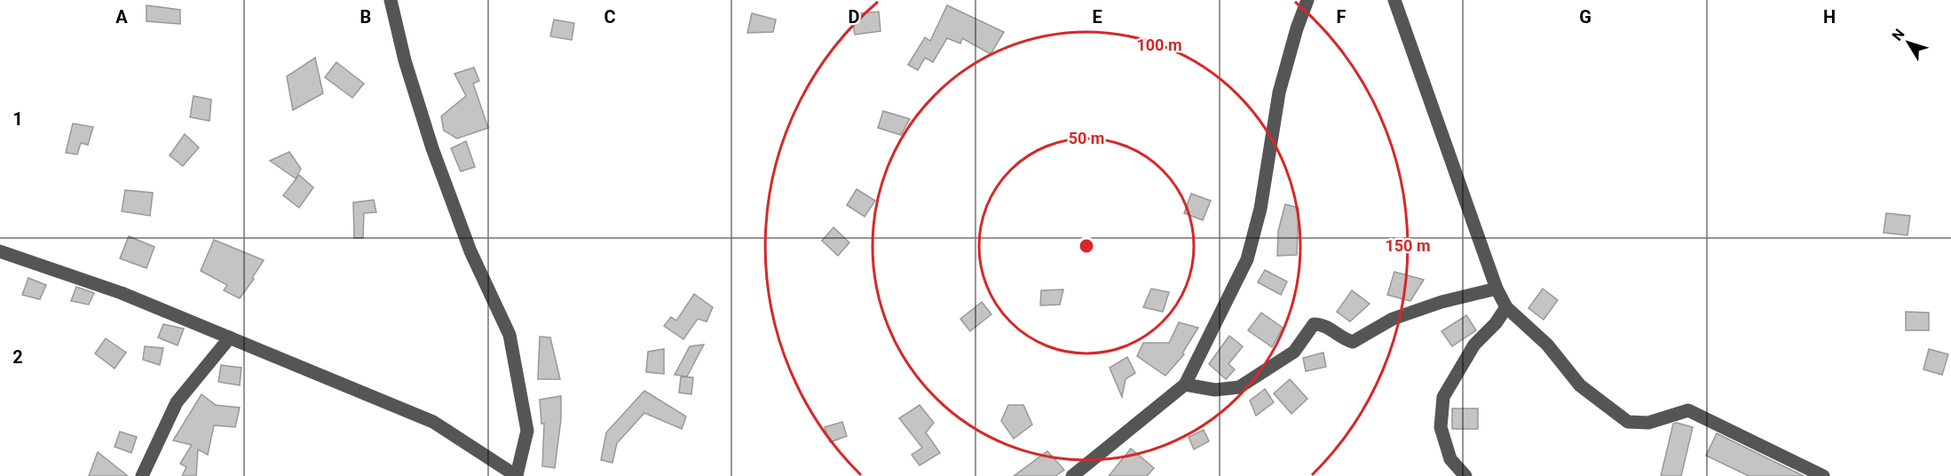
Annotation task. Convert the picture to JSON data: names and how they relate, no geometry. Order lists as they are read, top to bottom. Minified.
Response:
{"north":"top left","grid":{"columns":["A","B","C","D","E","F","G","H"],"rows":["1","2"]},"rings":["100 m","50 m","150 m"]}
